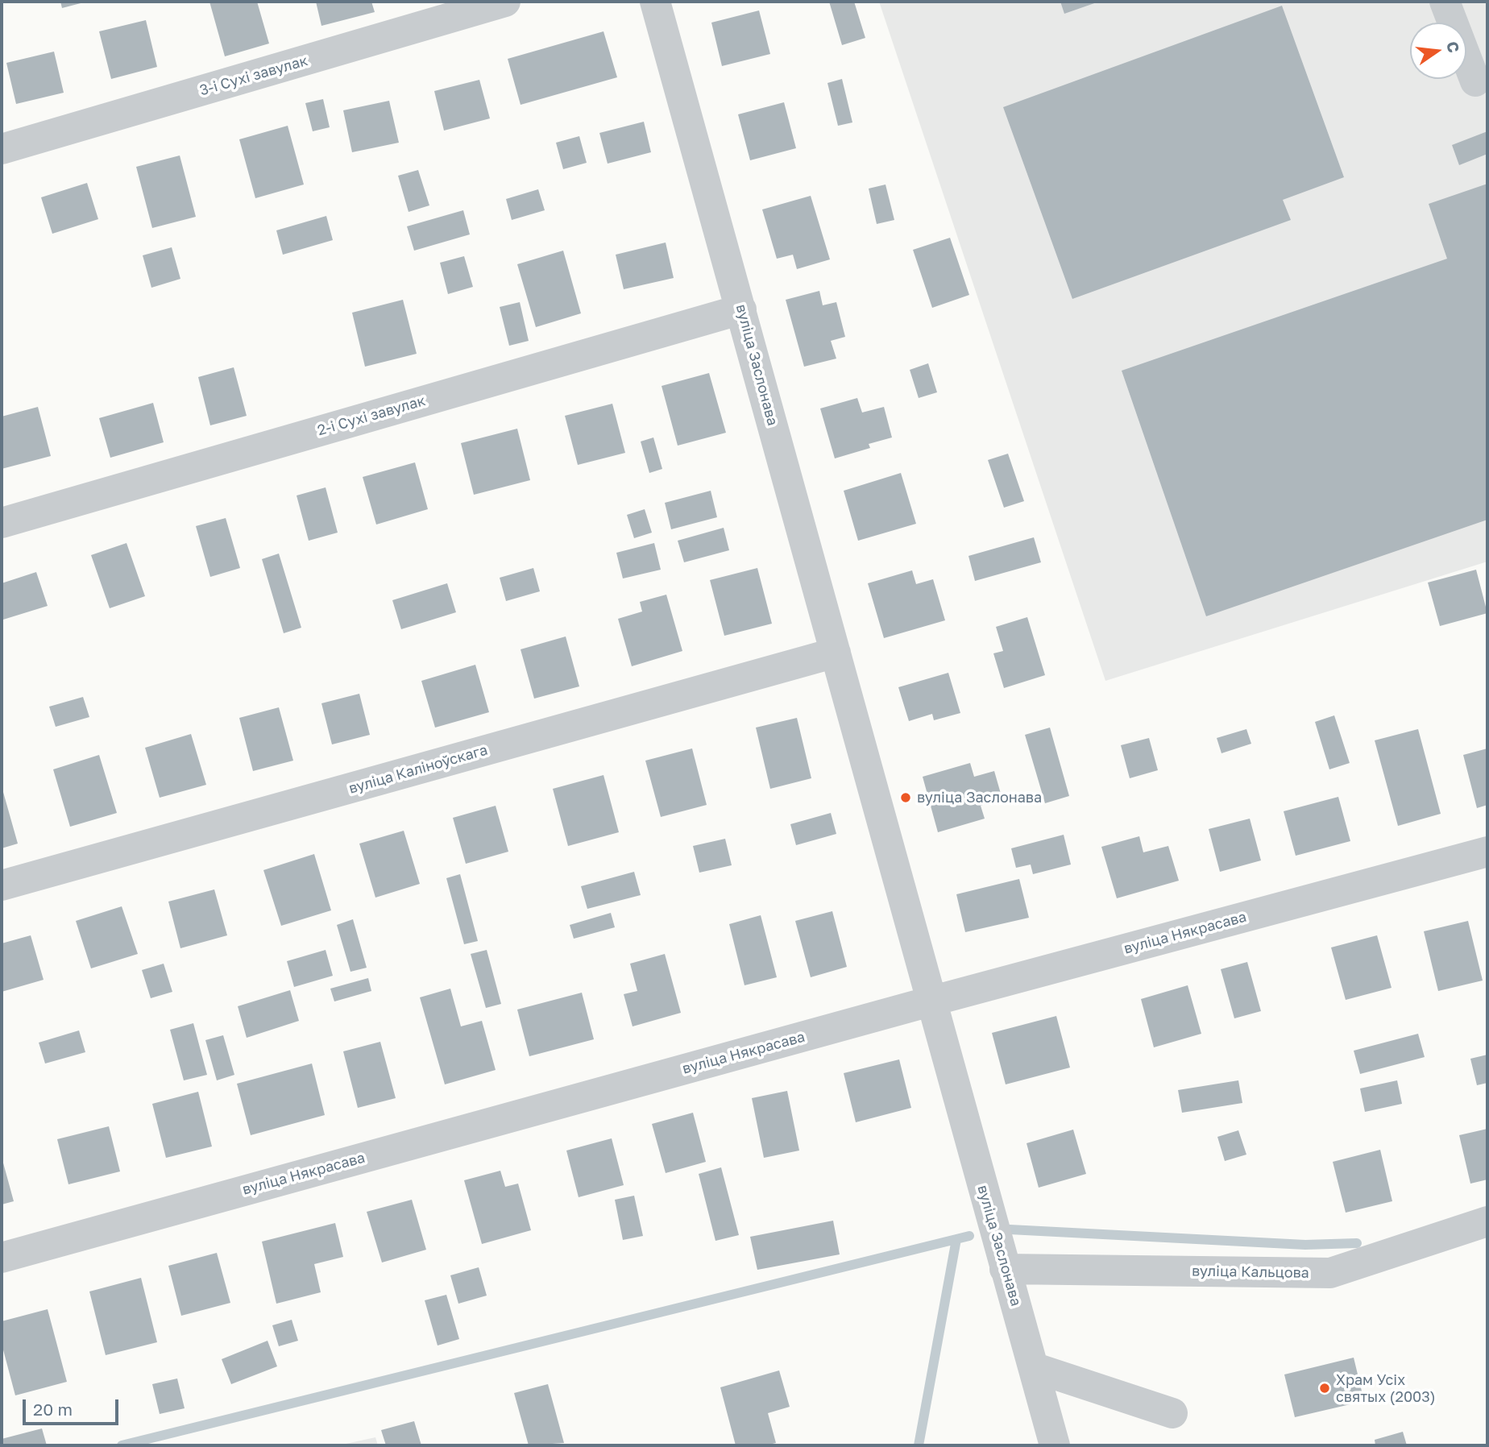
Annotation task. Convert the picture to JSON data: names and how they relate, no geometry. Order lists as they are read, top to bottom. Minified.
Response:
{"streets":{"street":["3-і Сухі завулак","вуліца Заслонава","2-і Сухі завулак","вуліца Каліноўскага","вуліца Някрасава","вуліца Кальцова"]},"crossings":[["вуліца Заслонава","2-і Сухі завулак"],["вуліца Заслонава","вуліца Каліноўскага"],["вуліца Заслонава","вуліца Някрасава"],["вуліца Заслонава","вуліца Кальцова"]],"places":["вуліца Заслонава","Храм Усіх святых (2003)"],"scale_bar":"20 m","north":"right"}
